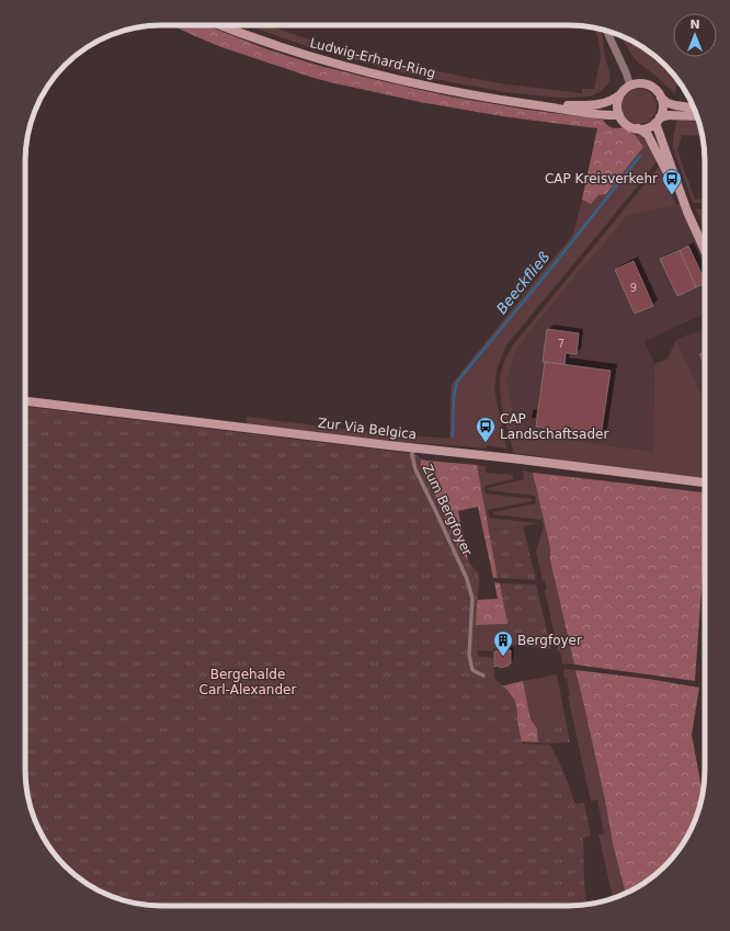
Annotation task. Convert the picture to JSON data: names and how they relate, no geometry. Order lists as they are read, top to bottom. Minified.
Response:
{"streets":{"street":["Ludwig-Erhard-Ring","Zur Via Belgica"],"lane":["Zum Bergfoyer"]},"crossings":[["Zur Via Belgica","Zum Bergfoyer"]],"water":["Beeckfließ"],"parks":["Bergehalde Carl-Alexander"],"places":{"bus stop":["CAP Kreisverkehr","CAP Landschaftsader"],"building":["Bergfoyer"]},"house_numbers":["9","7"],"north":"top"}
